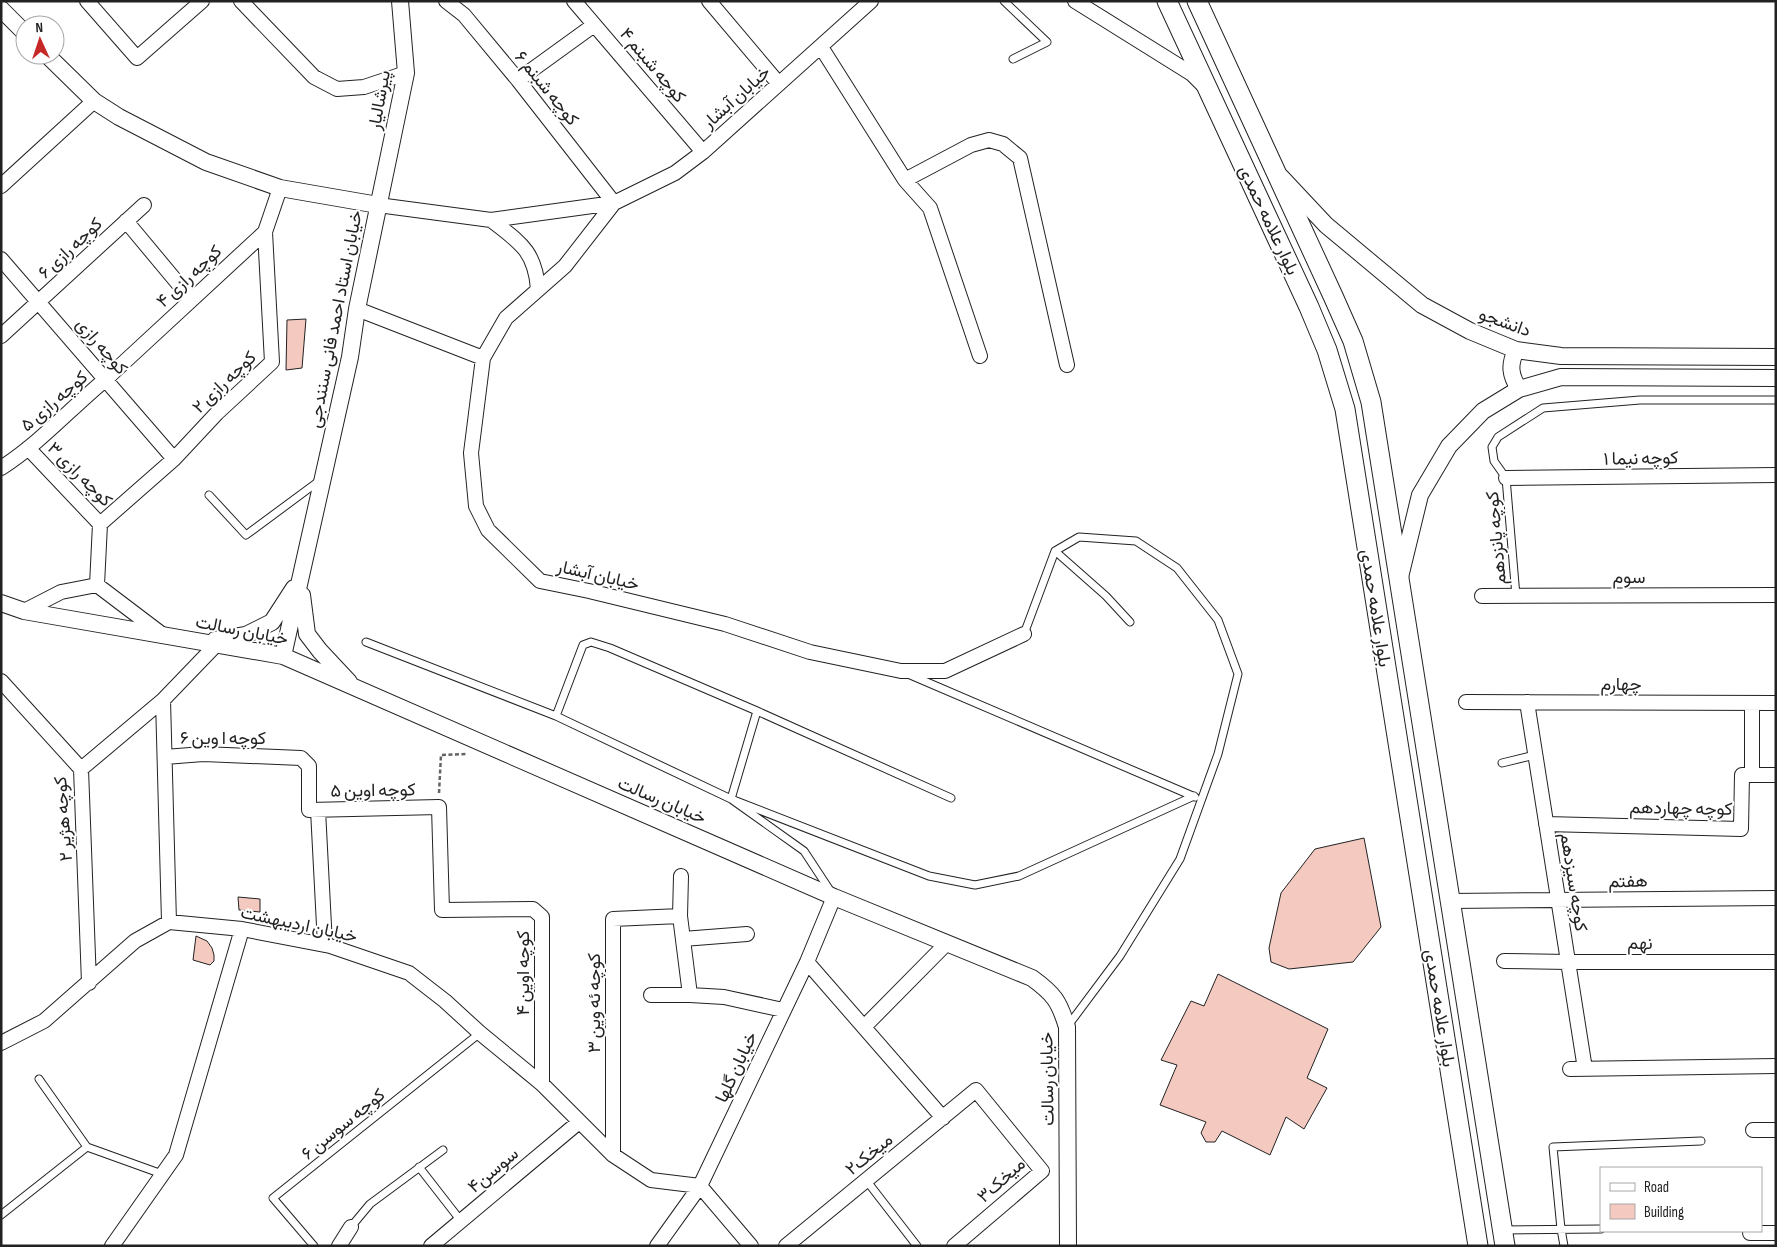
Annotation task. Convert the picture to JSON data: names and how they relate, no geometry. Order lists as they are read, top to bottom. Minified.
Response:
{"streets":{"main road":["بلوار علامه حمدی"],"street":["کوچه شبنم ۴","کوچه شبنم ۶","خیابان آبشار","پیرشالیار","کوچه رازی ۶","کوچه رازی ۴","خیابان استاد احمد فانی سنندجی","دانشجو","کوچه رازی","کوچه رازی ۲","کوچه رازی ۵","کوچه نیما ۱","کوچه رازی ۳","سوم","خیابان رسالت","چهارم","کوچه ا وین ۶","کوچه اوین ۵","کوچه چهاردهم","کوچه هژیر ۲","هفتم","کوچه سیزدهم","خیابان اردیبهشت","نهم","کوچه اوین ۴","کوچه ئه وین ۳","خیابان گلها","میخک۲","سوسن۴","میخک۳"],"lane":["کوچه پانزدهم","کوچه سوسن ۶"]},"crossings":[["کوچه شبنم ۴","خیابان آبشار"],["کوچه شبنم ۶","خیابان آبشار"],["خیابان آبشار","پیرشالیار"],["خیابان آبشار","خیابان استاد احمد فانی سنندجی"],["پیرشالیار","خیابان استاد احمد فانی سنندجی"],["بلوار علامه حمدی","دانشجو"],["بلوار علامه حمدی","هفتم"],["کوچه رازی ۶","کوچه رازی ۴"],["کوچه رازی ۶","کوچه رازی"],["کوچه رازی ۴","خیابان استاد احمد فانی سنندجی"],["کوچه رازی ۴","کوچه رازی"],["کوچه رازی ۴","کوچه رازی ۲"],["کوچه رازی ۴","کوچه رازی ۵"],["خیابان استاد احمد فانی سنندجی","خیابان رسالت"],["کوچه رازی","کوچه رازی ۲"],["کوچه رازی","کوچه رازی ۵"],["کوچه رازی","کوچه رازی ۳"],["کوچه رازی ۲","کوچه رازی ۳"],["کوچه رازی ۵","کوچه رازی ۳"],["کوچه نیما ۱","کوچه پانزدهم"],["کوچه پانزدهم","سوم"],["خیابان رسالت","خیابان گلها"],["چهارم","کوچه سیزدهم"],["کوچه ا وین ۶","کوچه اوین ۵"],["کوچه ا وین ۶","خیابان اردیبهشت"],["کوچه اوین ۵","کوچه اوین ۴"],["کوچه چهاردهم","کوچه سیزدهم"],["هفتم","کوچه سیزدهم"],["کوچه سیزدهم","نهم"],["خیابان اردیبهشت","کوچه اوین ۴"],["خیابان اردیبهشت","کوچه ئه وین ۳"],["خیابان اردیبهشت","خیابان گلها"],["خیابان اردیبهشت","کوچه سوسن ۶"],["خیابان اردیبهشت","سوسن۴"],["میخک۲","میخک۳"]],"legend":["Road","Building"],"north":"top"}
